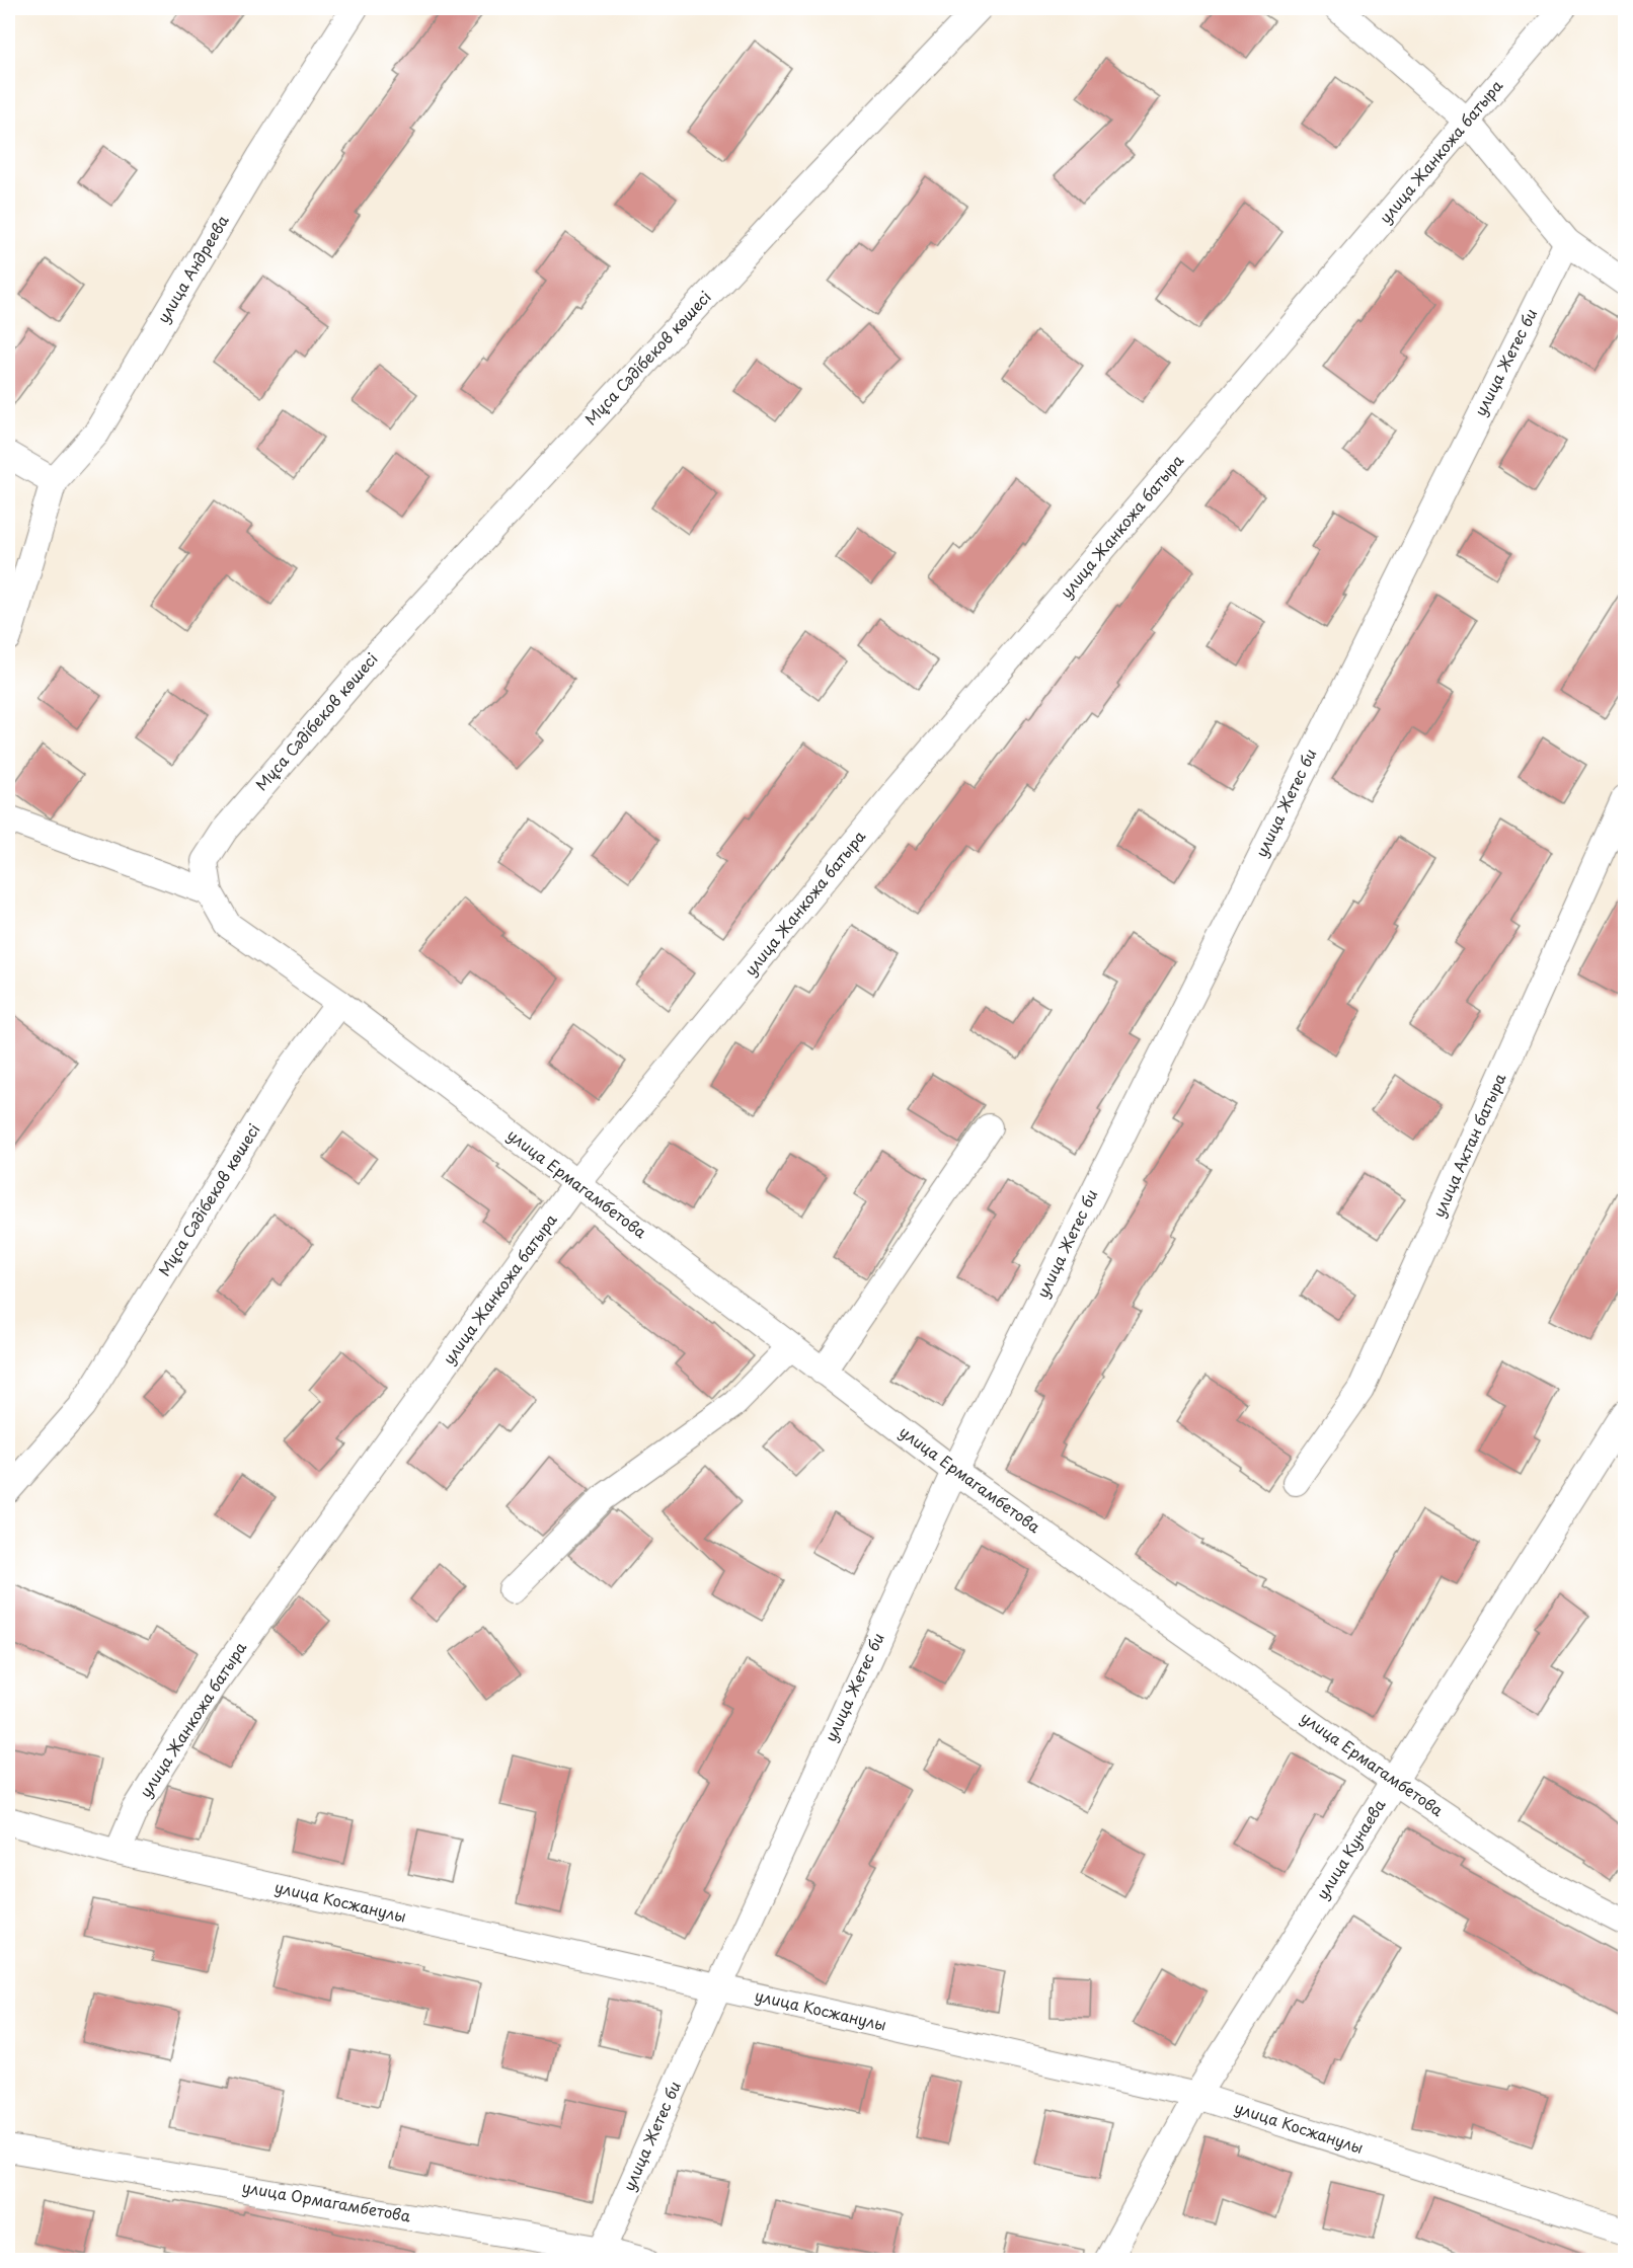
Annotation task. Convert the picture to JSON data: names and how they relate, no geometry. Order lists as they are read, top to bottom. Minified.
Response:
{"streets":{"street":["улица Жанкожа батыра","улица Андреева","Мұса Сәдібеков көшесі","улица Жетес би","улица Актан батыра","улица Ермагамбетова","улица Кунаева","улица Косжанулы","улица Ормагамбетова"]},"crossings":[["улица Жанкожа батыра","улица Ермагамбетова"],["улица Жанкожа батыра","улица Косжанулы"],["Мұса Сәдібеков көшесі","улица Ермагамбетова"],["улица Жетес би","улица Ермагамбетова"],["улица Жетес би","улица Косжанулы"],["улица Жетес би","улица Ормагамбетова"],["улица Ермагамбетова","улица Кунаева"],["улица Кунаева","улица Косжанулы"]]}
